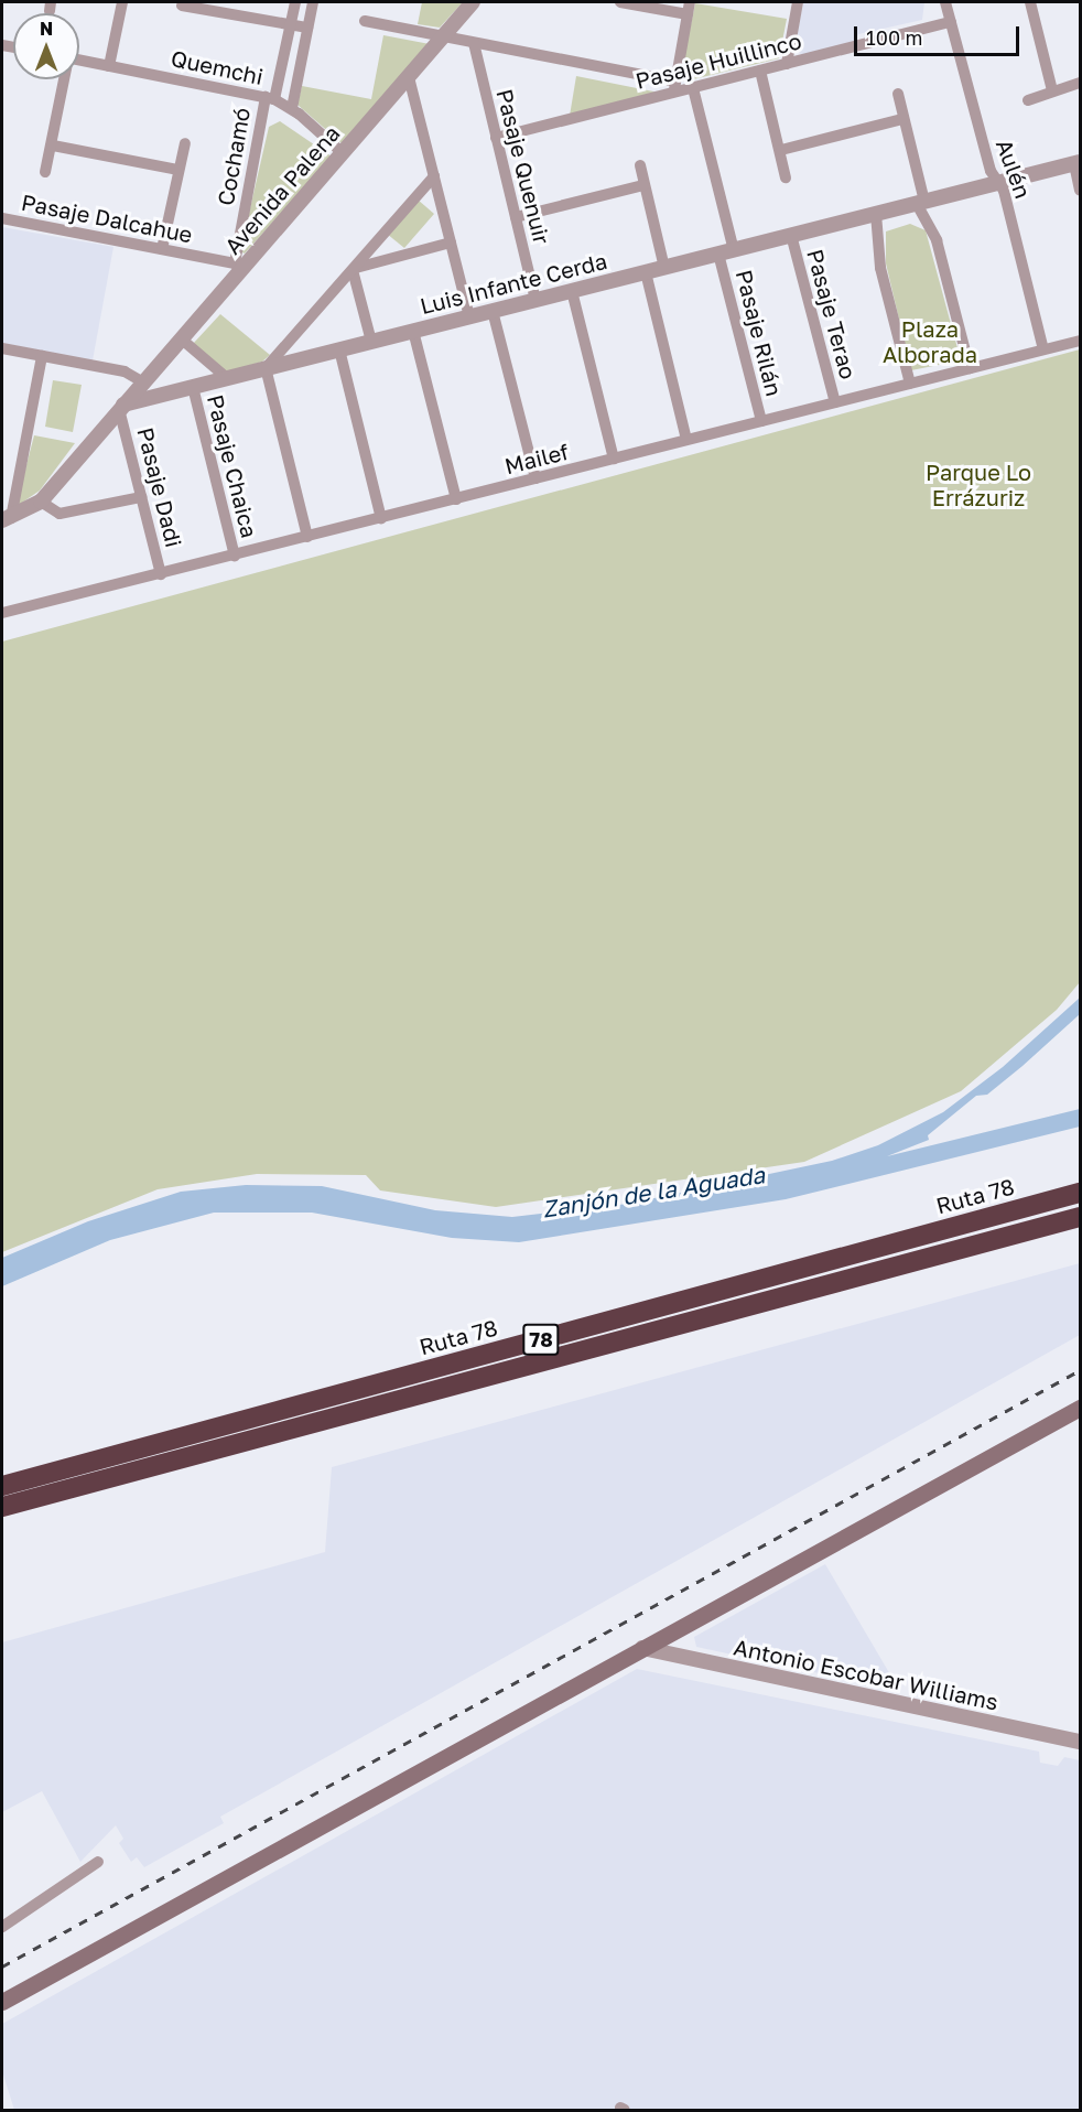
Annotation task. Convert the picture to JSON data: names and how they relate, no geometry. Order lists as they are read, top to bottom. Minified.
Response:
{"streets":{"highway":["Ruta 78","78"],"street":["Pasaje Huillinco","Quemchi","Cochamó","Pasaje Quenuir","Aulén","Avenida Palena","Pasaje Dalcahue","Luis Infante Cerda","Pasaje Terao","Pasaje Rilán","Mailef","Pasaje Chaica","Pasaje Dadi","Antonio Escobar Williams"]},"crossings":[["Pasaje Huillinco","Pasaje Quenuir"],["Pasaje Huillinco","Aulén"],["Pasaje Huillinco","Avenida Palena"],["Pasaje Huillinco","Pasaje Rilán"],["Quemchi","Cochamó"],["Quemchi","Avenida Palena"],["Cochamó","Avenida Palena"],["Cochamó","Pasaje Dalcahue"],["Pasaje Quenuir","Luis Infante Cerda"],["Aulén","Luis Infante Cerda"],["Aulén","Mailef"],["Avenida Palena","Pasaje Dalcahue"],["Avenida Palena","Luis Infante Cerda"],["Avenida Palena","Pasaje Dadi"],["Luis Infante Cerda","Pasaje Terao"],["Luis Infante Cerda","Pasaje Rilán"],["Luis Infante Cerda","Pasaje Chaica"],["Luis Infante Cerda","Pasaje Dadi"],["Pasaje Terao","Mailef"],["Pasaje Rilán","Mailef"],["Mailef","Pasaje Chaica"],["Mailef","Pasaje Dadi"]],"water":["Zanjón de la Aguada"],"parks":["Plaza Alborada","Parque Lo Errázuriz"],"scale_bar":"100 m","north":"top"}
